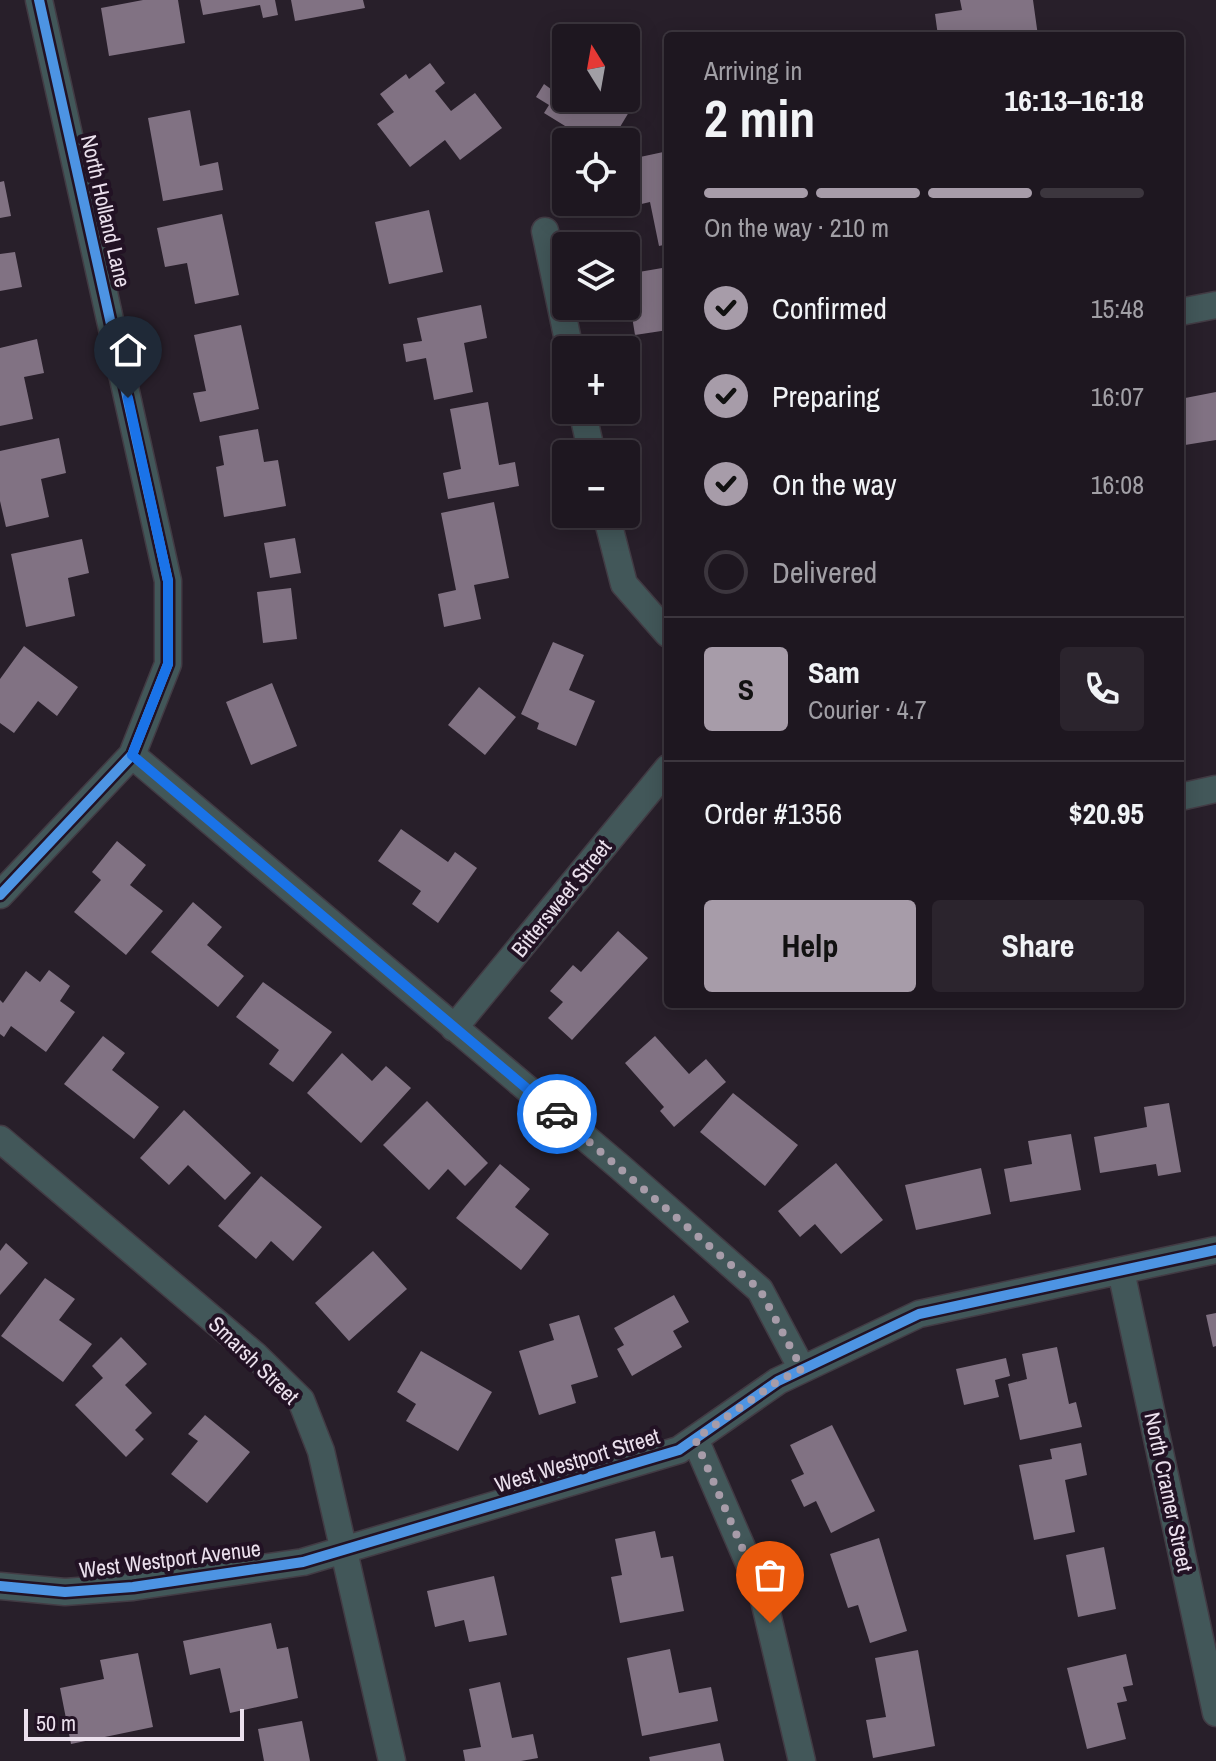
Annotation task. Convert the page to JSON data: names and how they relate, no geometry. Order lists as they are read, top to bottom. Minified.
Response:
{"streets":{"street":["North Holland Lane","Bittersweet Street","Smarsh Street","West Westport Street","North Cramer Street","West Westport Avenue"]},"crossings":[["Smarsh Street","West Westport Street"],["Smarsh Street","West Westport Avenue"],["West Westport Street","North Cramer Street"],["West Westport Street","West Westport Avenue"]],"scale_bar":"50 m","north":"top","page":{"map_buttons":["+","−"],"heading":["2 min","Arriving in","16:13–16:18"],"panel":["Sam","Courier · 4.7","Order #1356","$20.95"],"bar":"On the way · 210 m","list":[["Confirmed","15:48"],["Preparing","16:07"],["On the way","16:08"],"Delivered"],"round":"S","buttons":["Help","Share"],"scale":"50 m"}}
